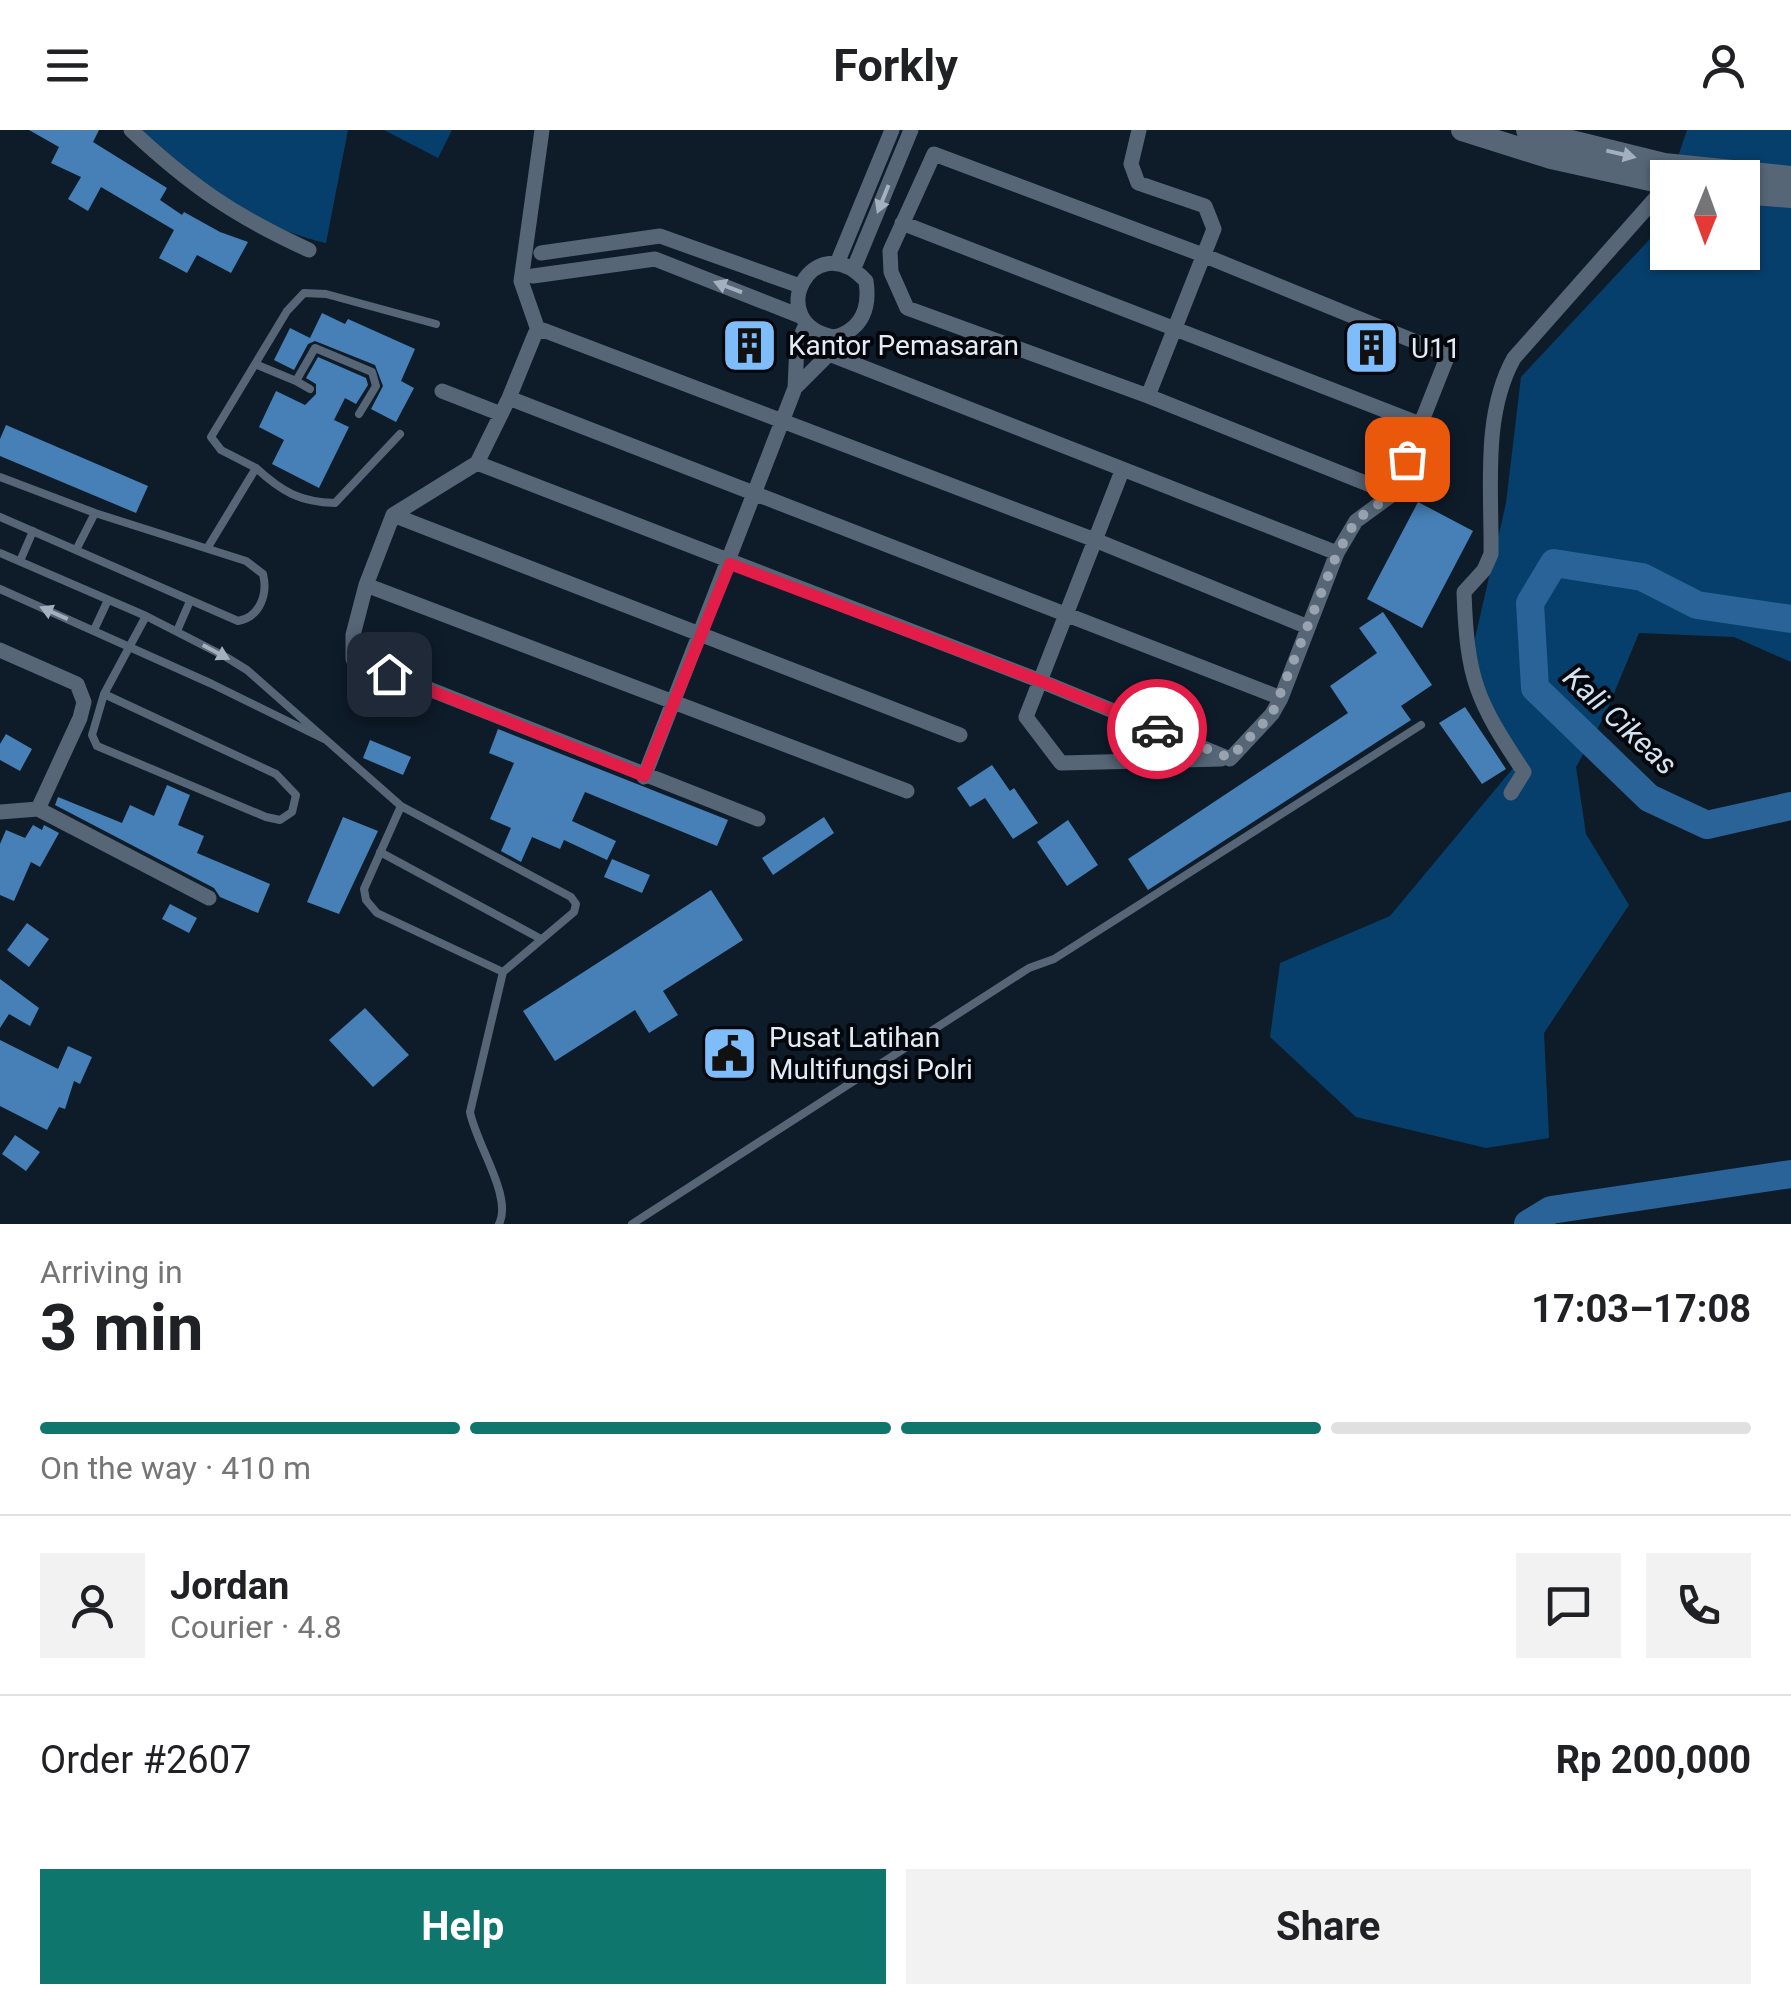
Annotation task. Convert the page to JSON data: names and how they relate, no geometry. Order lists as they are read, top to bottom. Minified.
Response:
{"water":["Kali Cikeas"],"places":{"building":["Kantor Pemasaran","U11"],"public building":["Pusat Latihan Multifungsi Polri"]},"north":"bottom","page":{"header":"Forkly","heading":["3 min","Arriving in","17:03–17:08"],"panel":["Jordan","Courier · 4.8","Order #2607","Rp 200,000"],"bar":"On the way · 410 m","buttons":["Help","Share"]}}
